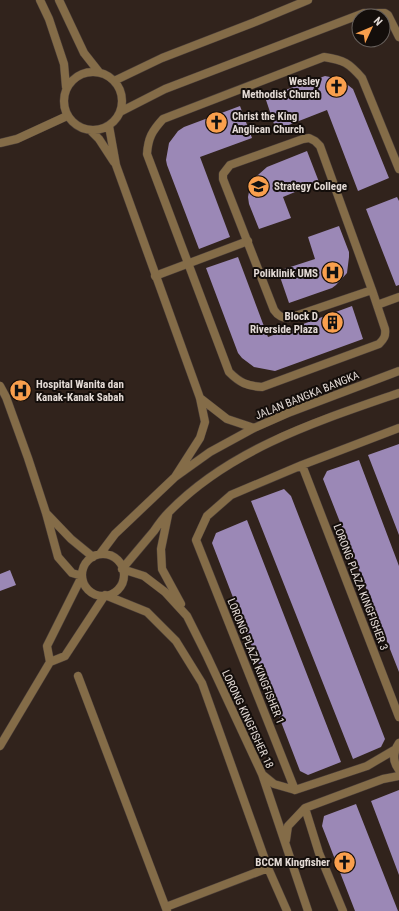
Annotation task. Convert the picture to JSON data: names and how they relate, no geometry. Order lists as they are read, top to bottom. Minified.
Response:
{"streets":{"street":["JALAN BANGKA BANGKA","LORONG PLAZA KINGFISHER 3","LORONG PLAZA KINGFISHER 1","LORONG KINGFISHER 18"]},"crossings":[["JALAN BANGKA BANGKA","LORONG KINGFISHER 18"],["LORONG PLAZA KINGFISHER 3","LORONG PLAZA KINGFISHER 1"]],"places":{"church":["Wesley Methodist Church","Christ the King Anglican Church","BCCM Kingfisher"],"school or university":["Strategy College"],"hospital":["Poliklinik UMS","Hospital Wanita dan Kanak-Kanak Sabah"],"building":["Block D Riverside Plaza"]},"north":"top right"}
